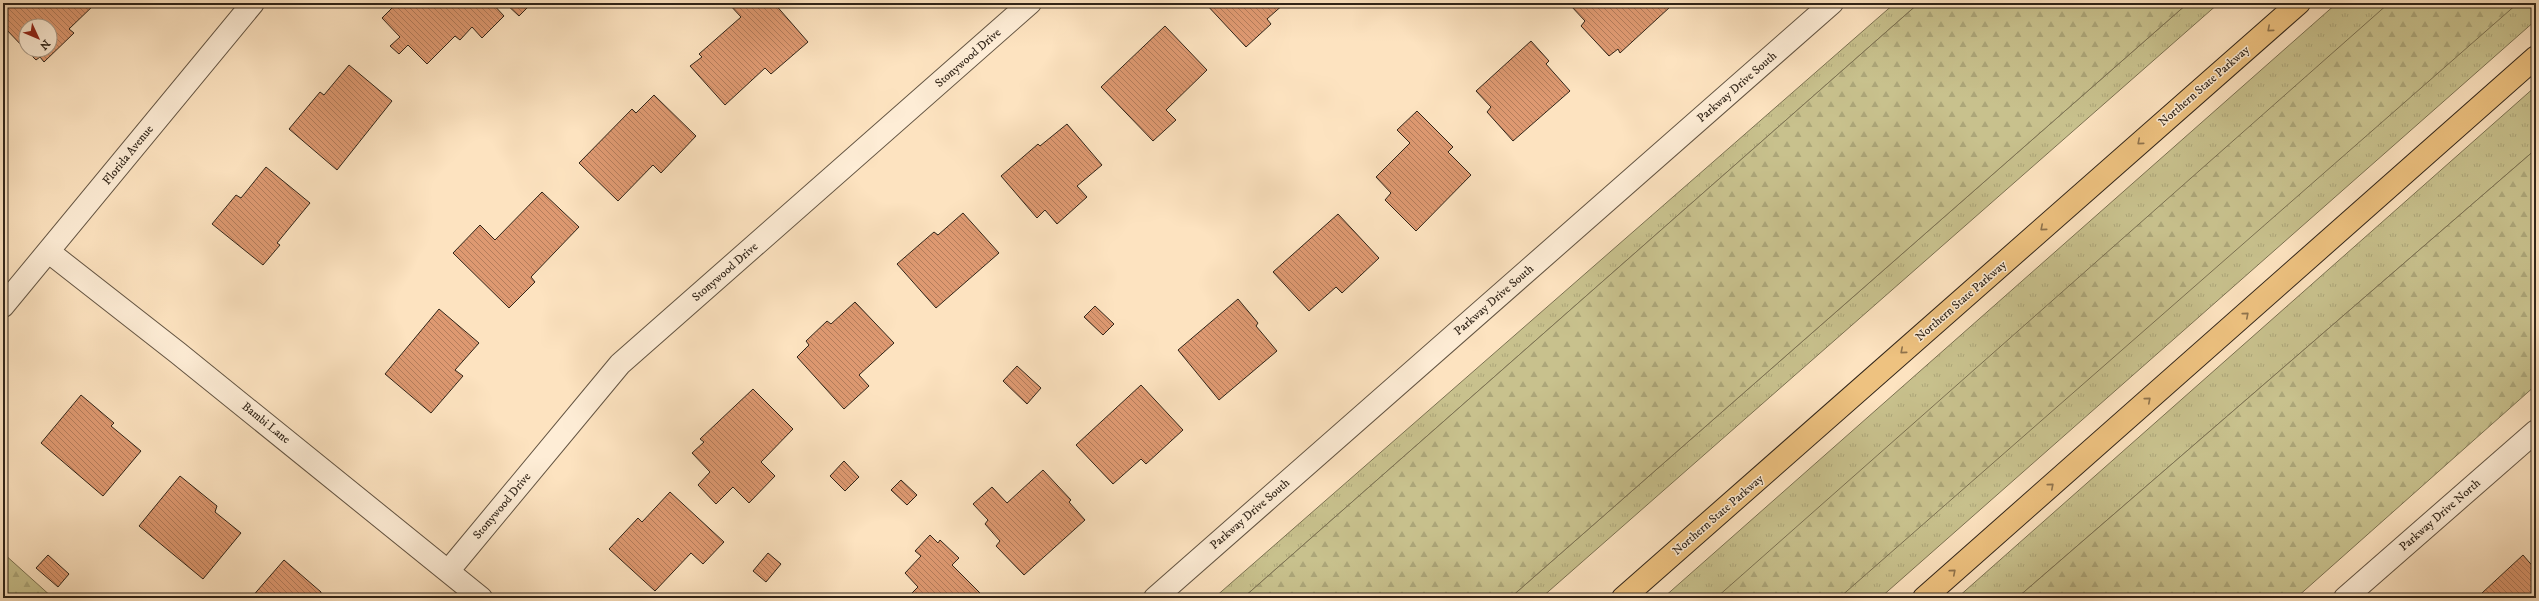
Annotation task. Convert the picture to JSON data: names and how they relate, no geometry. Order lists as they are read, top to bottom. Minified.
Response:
{"streets":{"highway":["Northern State Parkway"],"street":["Stonywood Drive","Parkway Drive South","Florida Avenue","Bambi Lane","Parkway Drive North"]},"crossings":[["Stonywood Drive","Bambi Lane"],["Florida Avenue","Bambi Lane"]],"one_way":["Northern State Parkway"],"north":"bottom right"}
